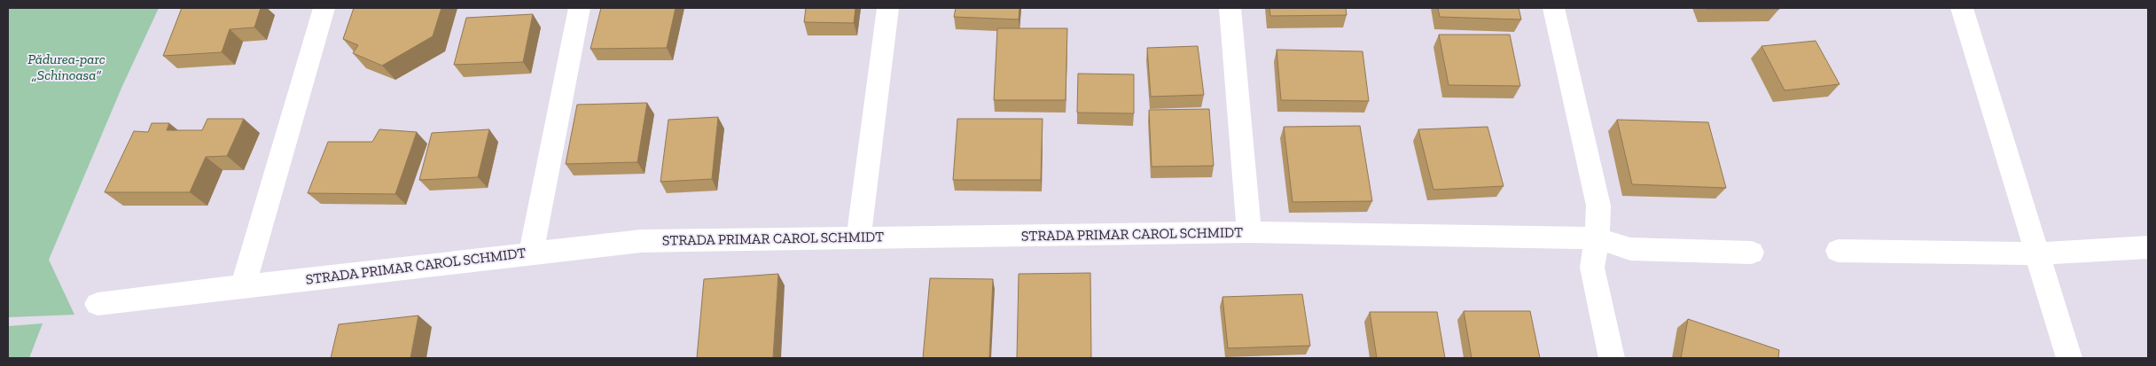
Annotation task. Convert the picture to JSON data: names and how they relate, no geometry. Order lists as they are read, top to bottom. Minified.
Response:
{"streets":{"street":["STRADA PRIMAR CAROL SCHMIDT"]},"parks":["Pădurea-parc „Schinoasa“"]}
